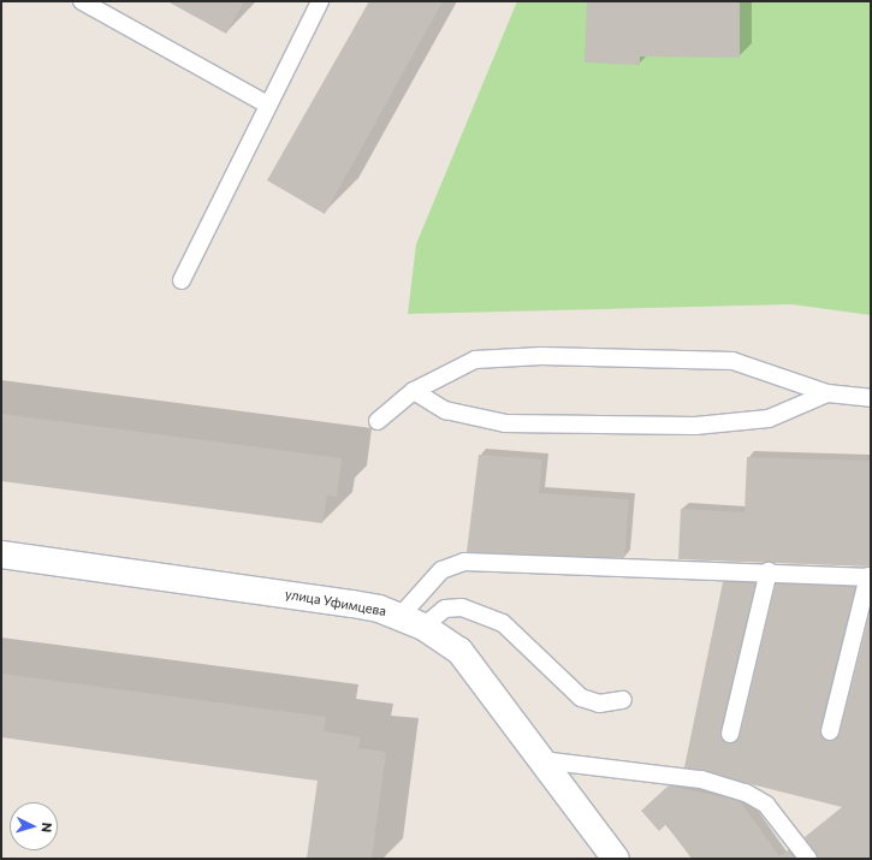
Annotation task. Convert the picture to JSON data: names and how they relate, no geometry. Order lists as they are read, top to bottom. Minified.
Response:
{"streets":{"street":["улица Уфимцева"]},"north":"right"}
